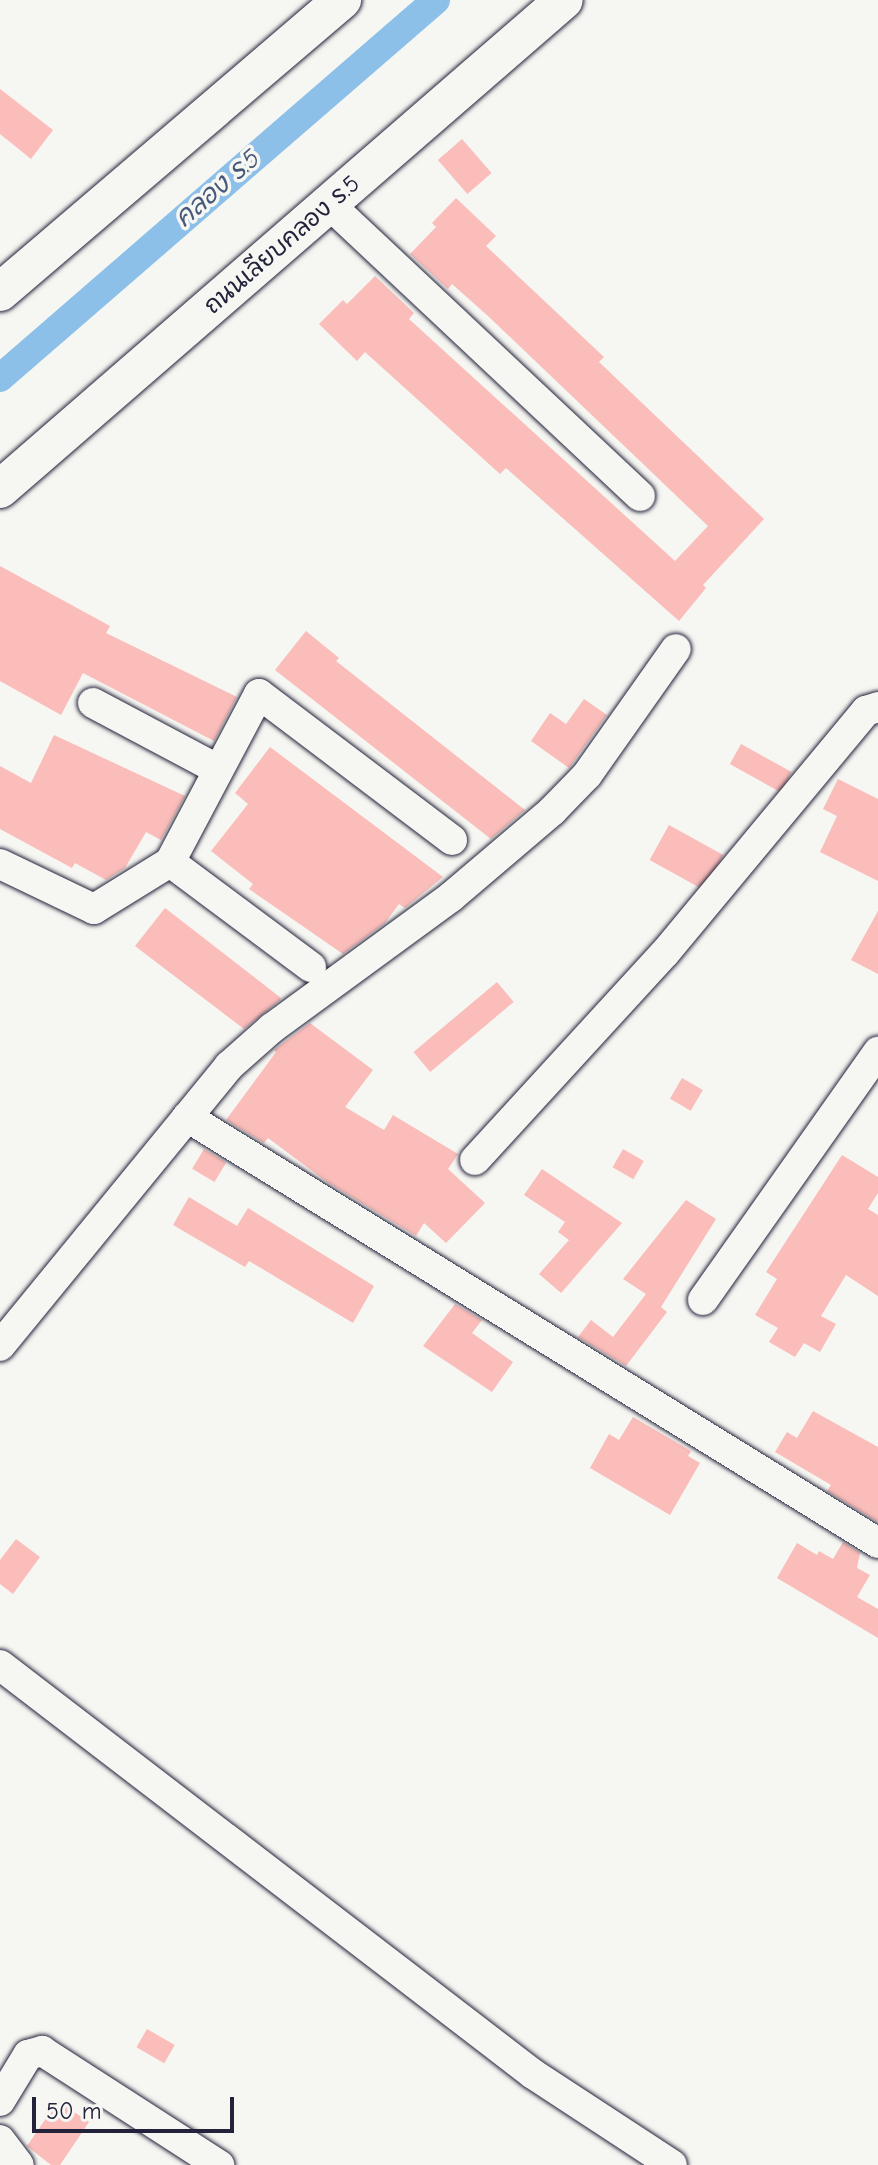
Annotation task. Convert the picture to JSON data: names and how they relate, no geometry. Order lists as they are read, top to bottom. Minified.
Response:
{"streets":{"street":["ถนนเลียบคลอง ร.5"]},"water":["คลอง ร.5"],"scale_bar":"50 m"}
